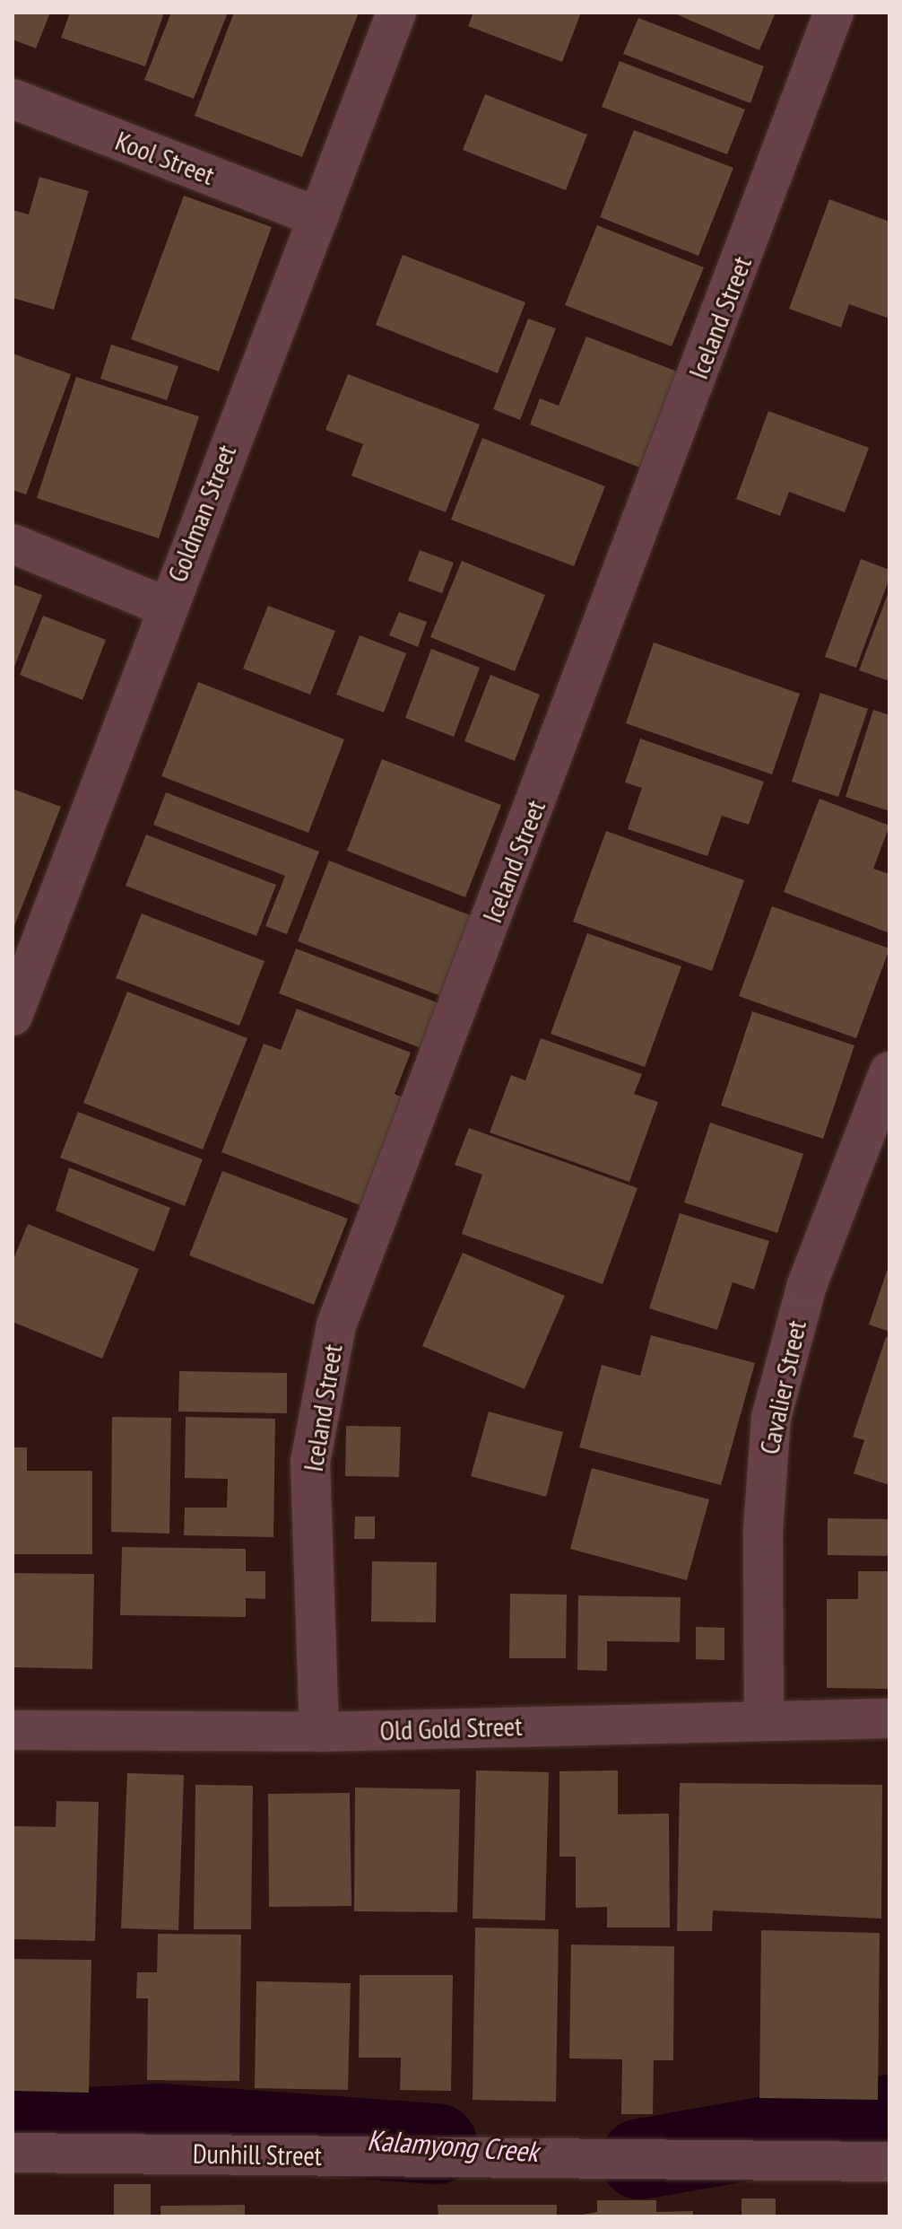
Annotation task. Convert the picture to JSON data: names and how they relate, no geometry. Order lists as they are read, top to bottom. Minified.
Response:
{"streets":{"street":["Kool Street","Iceland Street","Goldman Street","Cavalier Street","Old Gold Street","Dunhill Street"]},"crossings":[["Kool Street","Goldman Street"],["Iceland Street","Old Gold Street"],["Cavalier Street","Old Gold Street"]],"water":["Kalamyong Creek"]}
